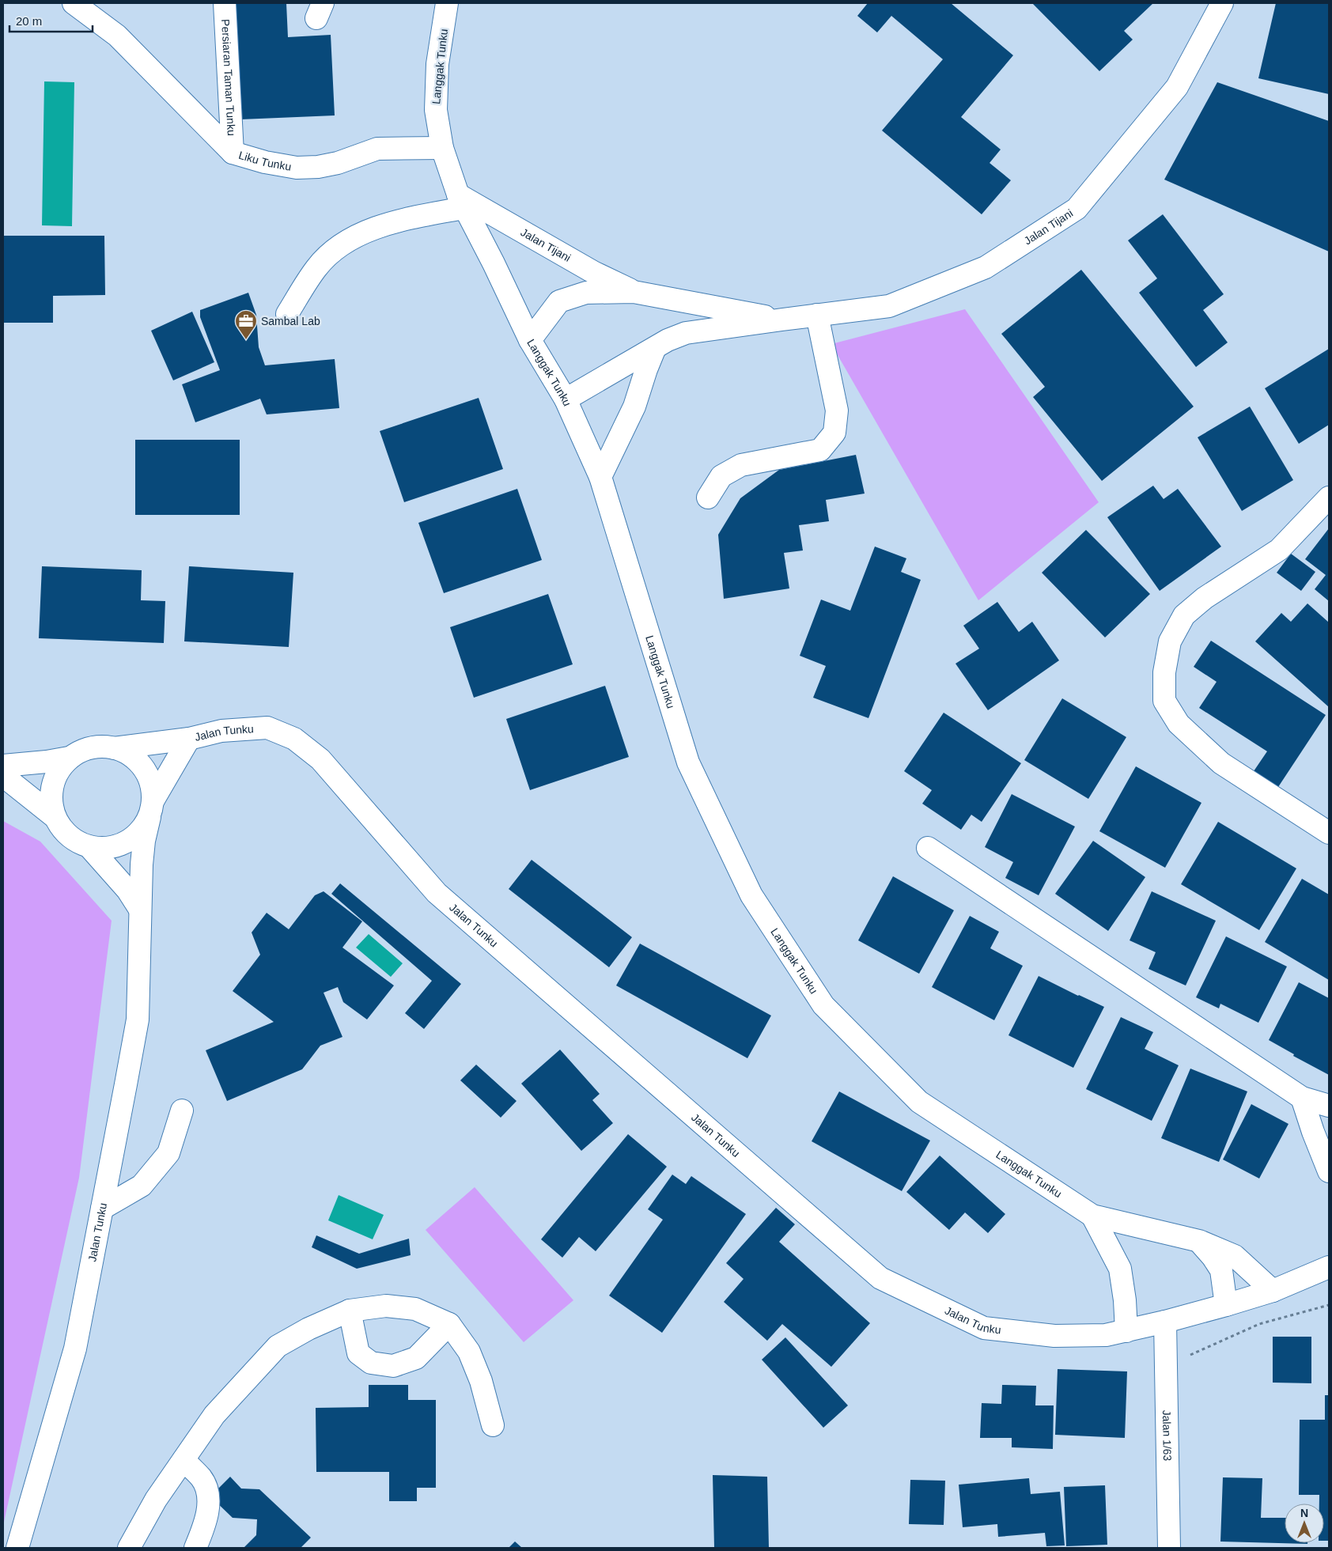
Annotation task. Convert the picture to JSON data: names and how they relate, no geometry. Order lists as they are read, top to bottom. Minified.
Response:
{"streets":{"street":["Langgak Tunku","Persiaran Taman Tunku","Liku Tunku","Jalan Tijani","Jalan Tunku","Jalan 1/63"]},"crossings":[["Langgak Tunku","Liku Tunku"],["Langgak Tunku","Jalan Tijani"],["Langgak Tunku","Jalan Tunku"],["Persiaran Taman Tunku","Liku Tunku"],["Jalan Tunku","Jalan 1/63"]],"places":{"office":["Sambal Lab"]},"scale_bar":"20 m","north":"top"}
